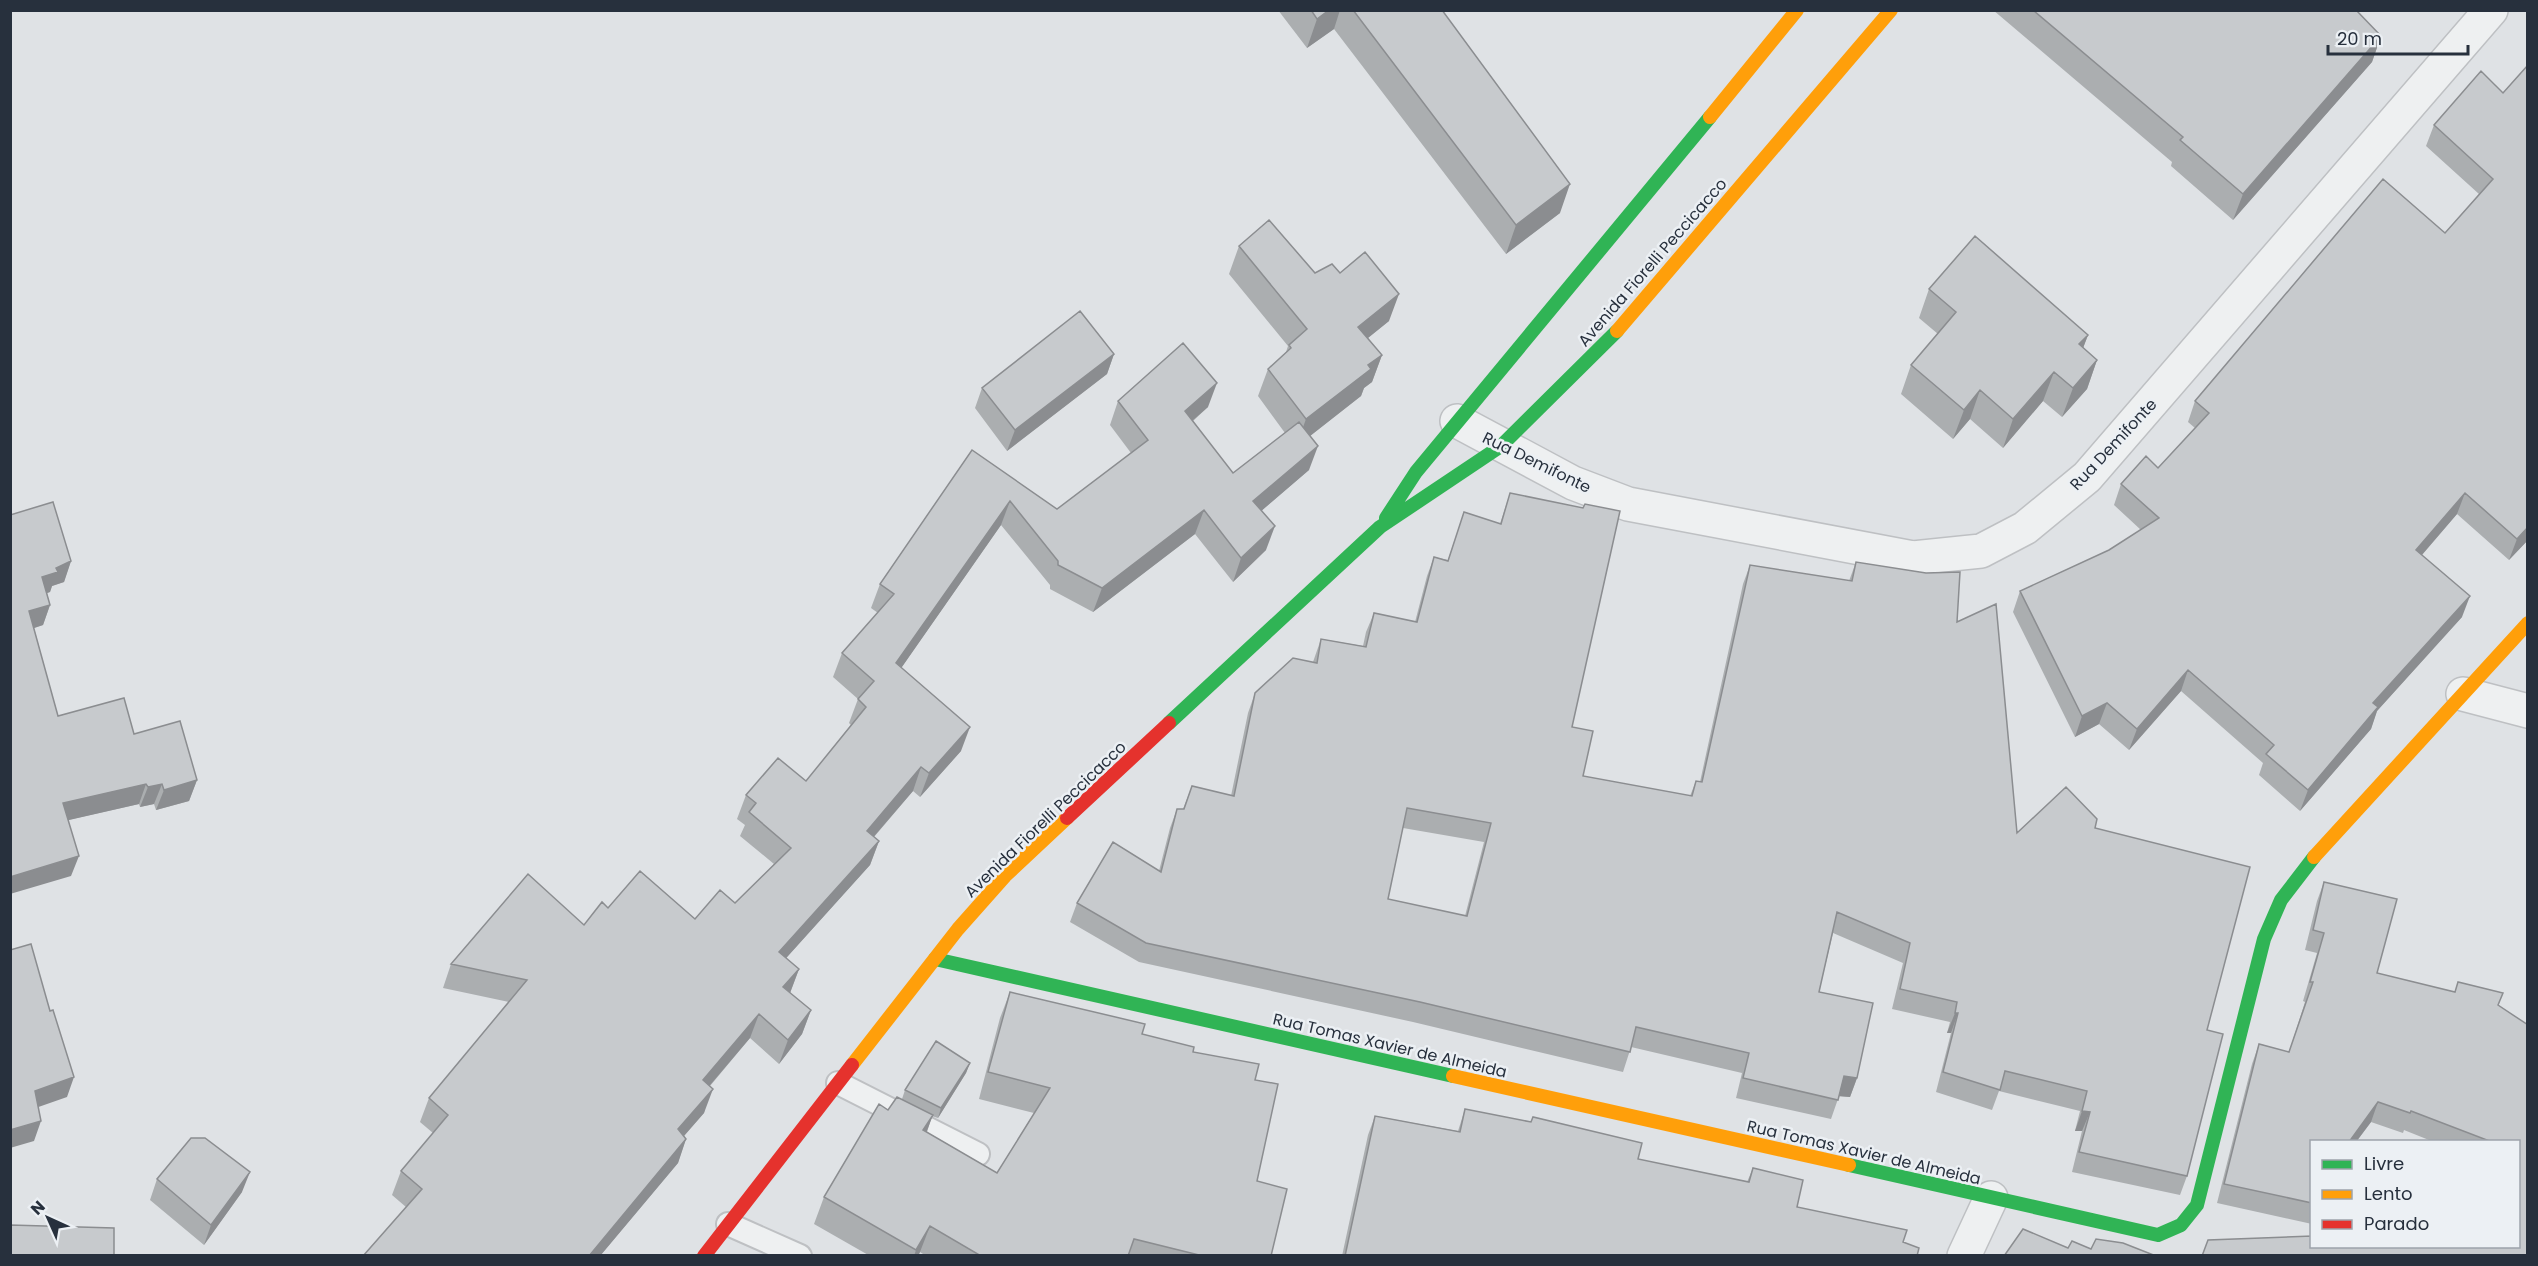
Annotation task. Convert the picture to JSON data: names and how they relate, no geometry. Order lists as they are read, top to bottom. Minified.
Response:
{"streets":{"main road":["Avenida Fiorelli Peccicacco","Rua Tomas Xavier de Almeida"],"street":["Rua Demifonte"]},"crossings":[["Avenida Fiorelli Peccicacco","Rua Demifonte"],["Avenida Fiorelli Peccicacco","Rua Tomas Xavier de Almeida"]],"legend":["Livre","Lento","Parado"],"scale_bar":"20 m","north":"top left"}
